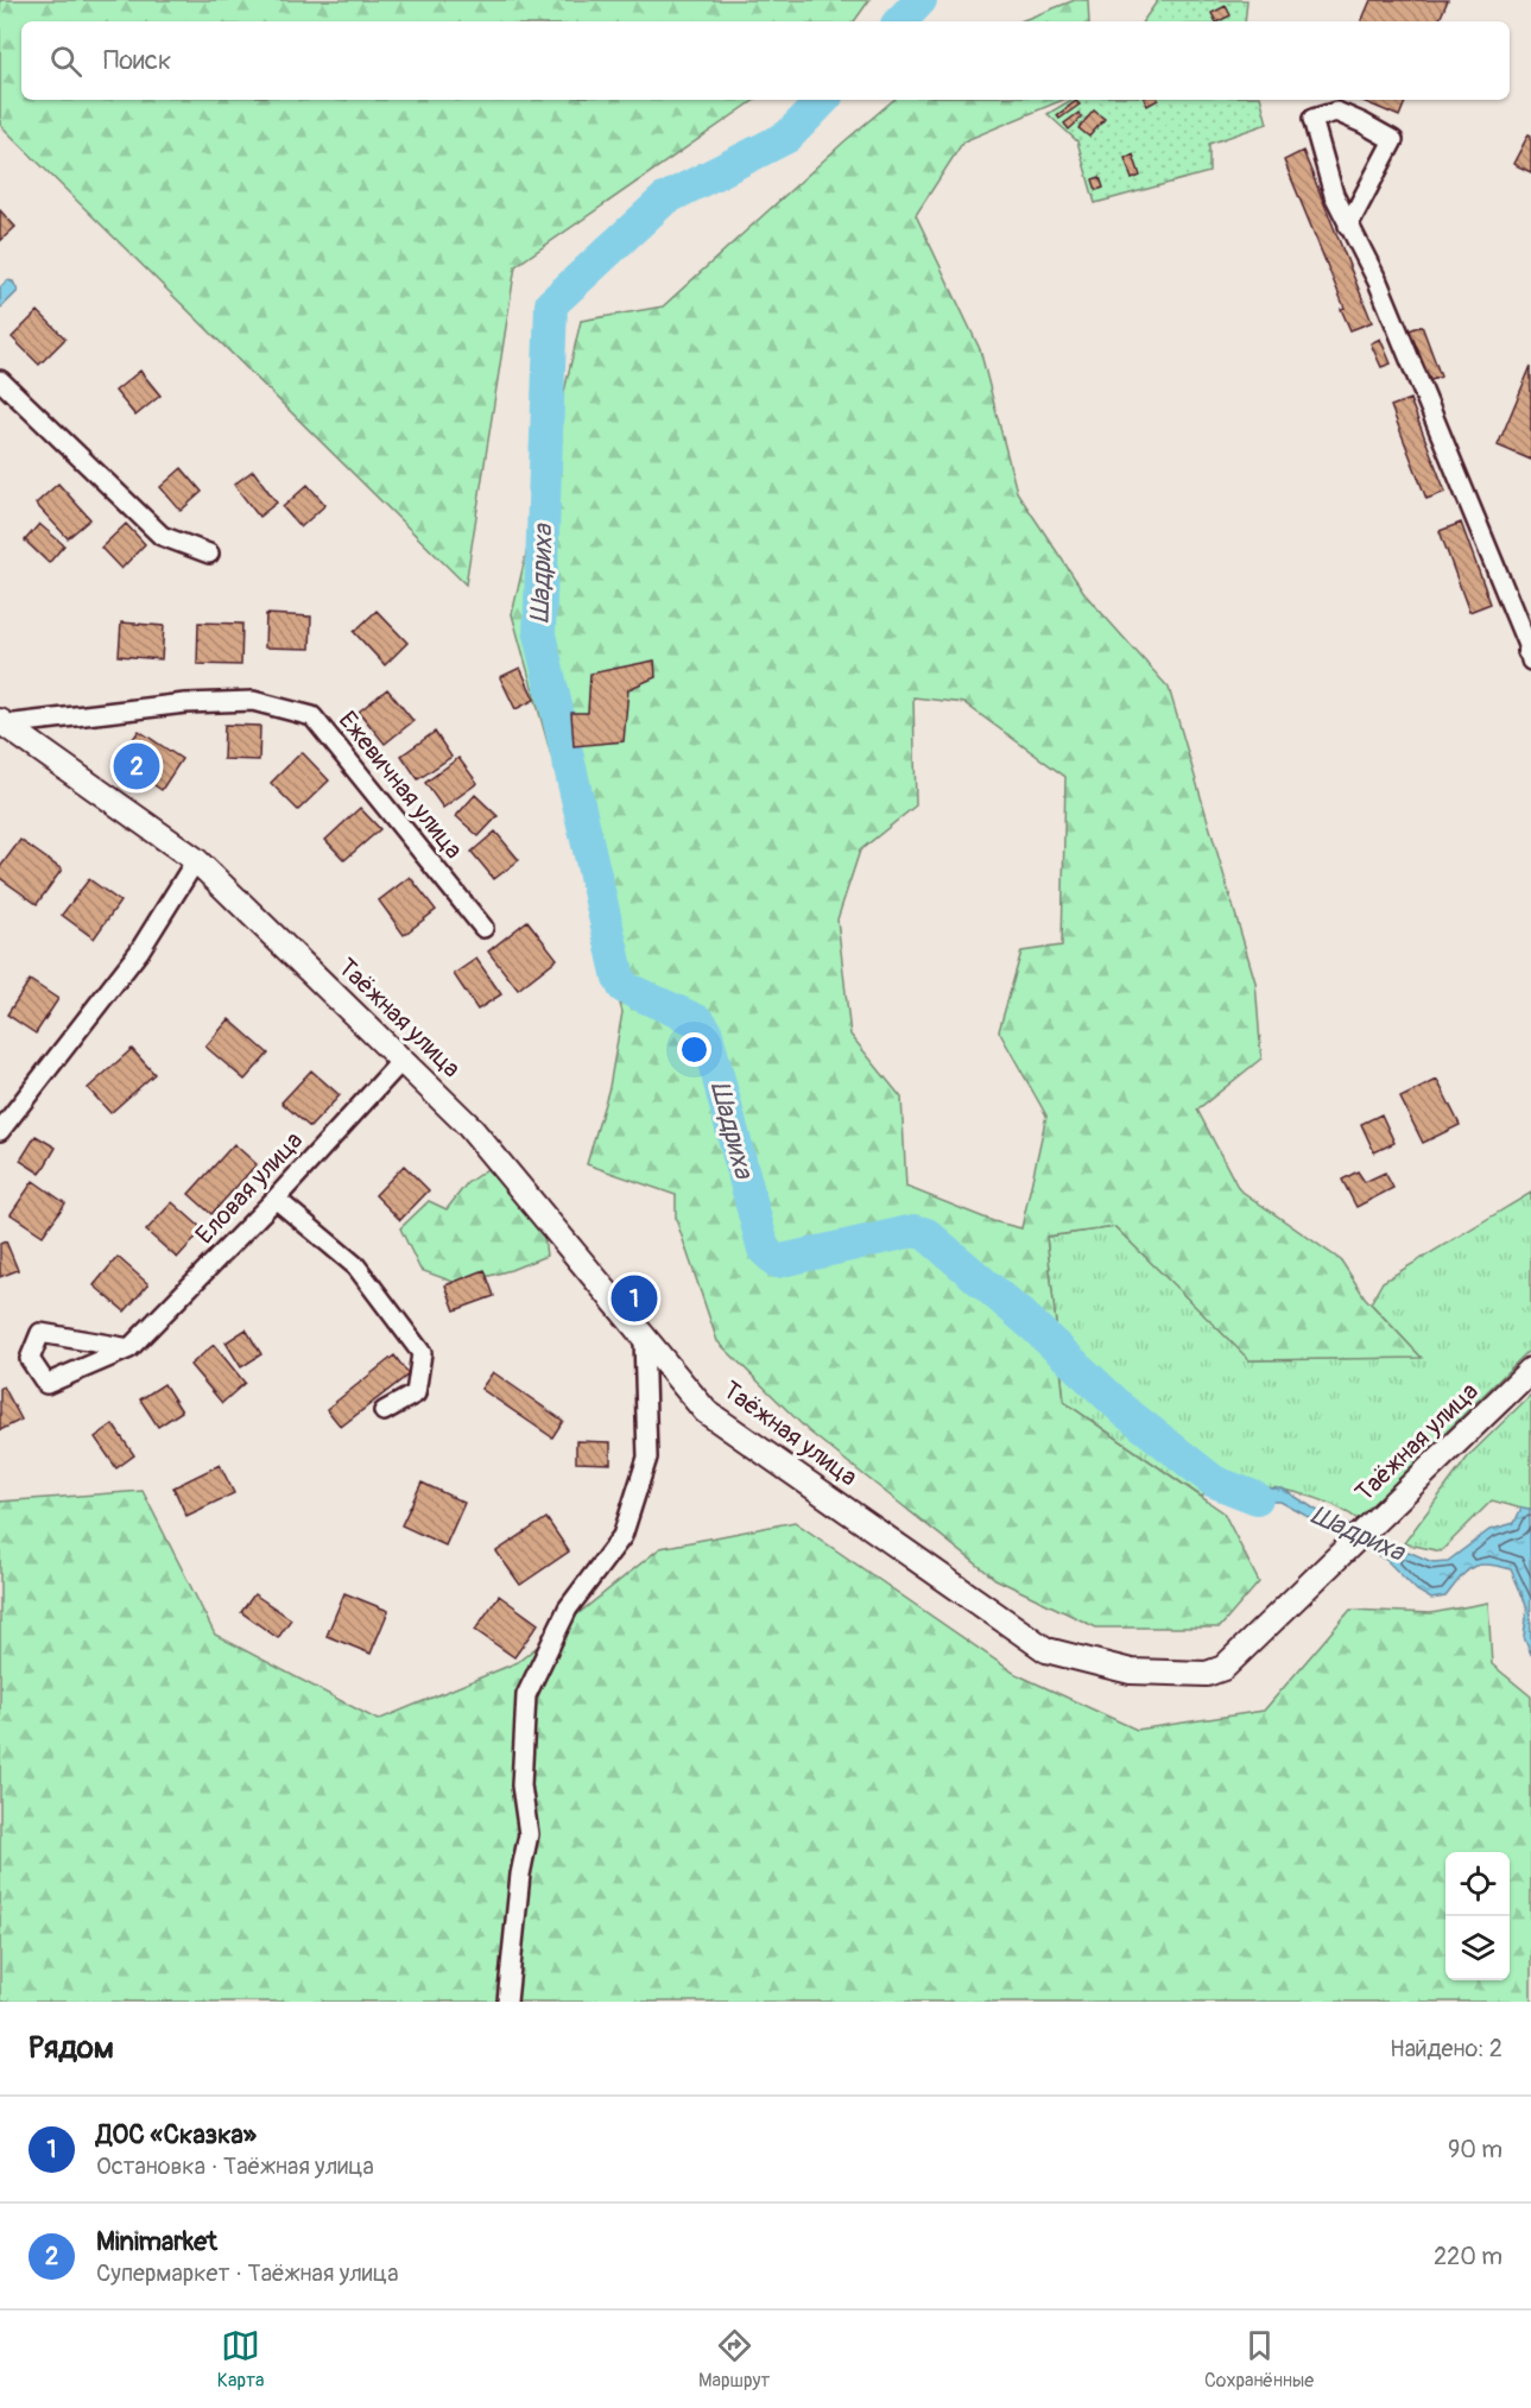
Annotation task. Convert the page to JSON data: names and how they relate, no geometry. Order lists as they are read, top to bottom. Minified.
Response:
{"streets":{"street":["Ежевичная улица","Таёжная улица","Еловая улица"]},"crossings":[["Ежевичная улица","Таёжная улица"],["Таёжная улица","Еловая улица"]],"water":["Шадриха"],"page":{"search":"Поиск","pins":["2","1"],"heading":["Рядом","Найдено: 2"],"list":[{"mark":"1","name":"ДОС «Сказка»","note":"Остановка · Таёжная улица","value":"90 m"},{"mark":"2","name":"Minimarket","note":"Супермаркет · Таёжная улица","value":"220 m"}],"nav":["Карта","Маршрут","Сохранённые"]}}
